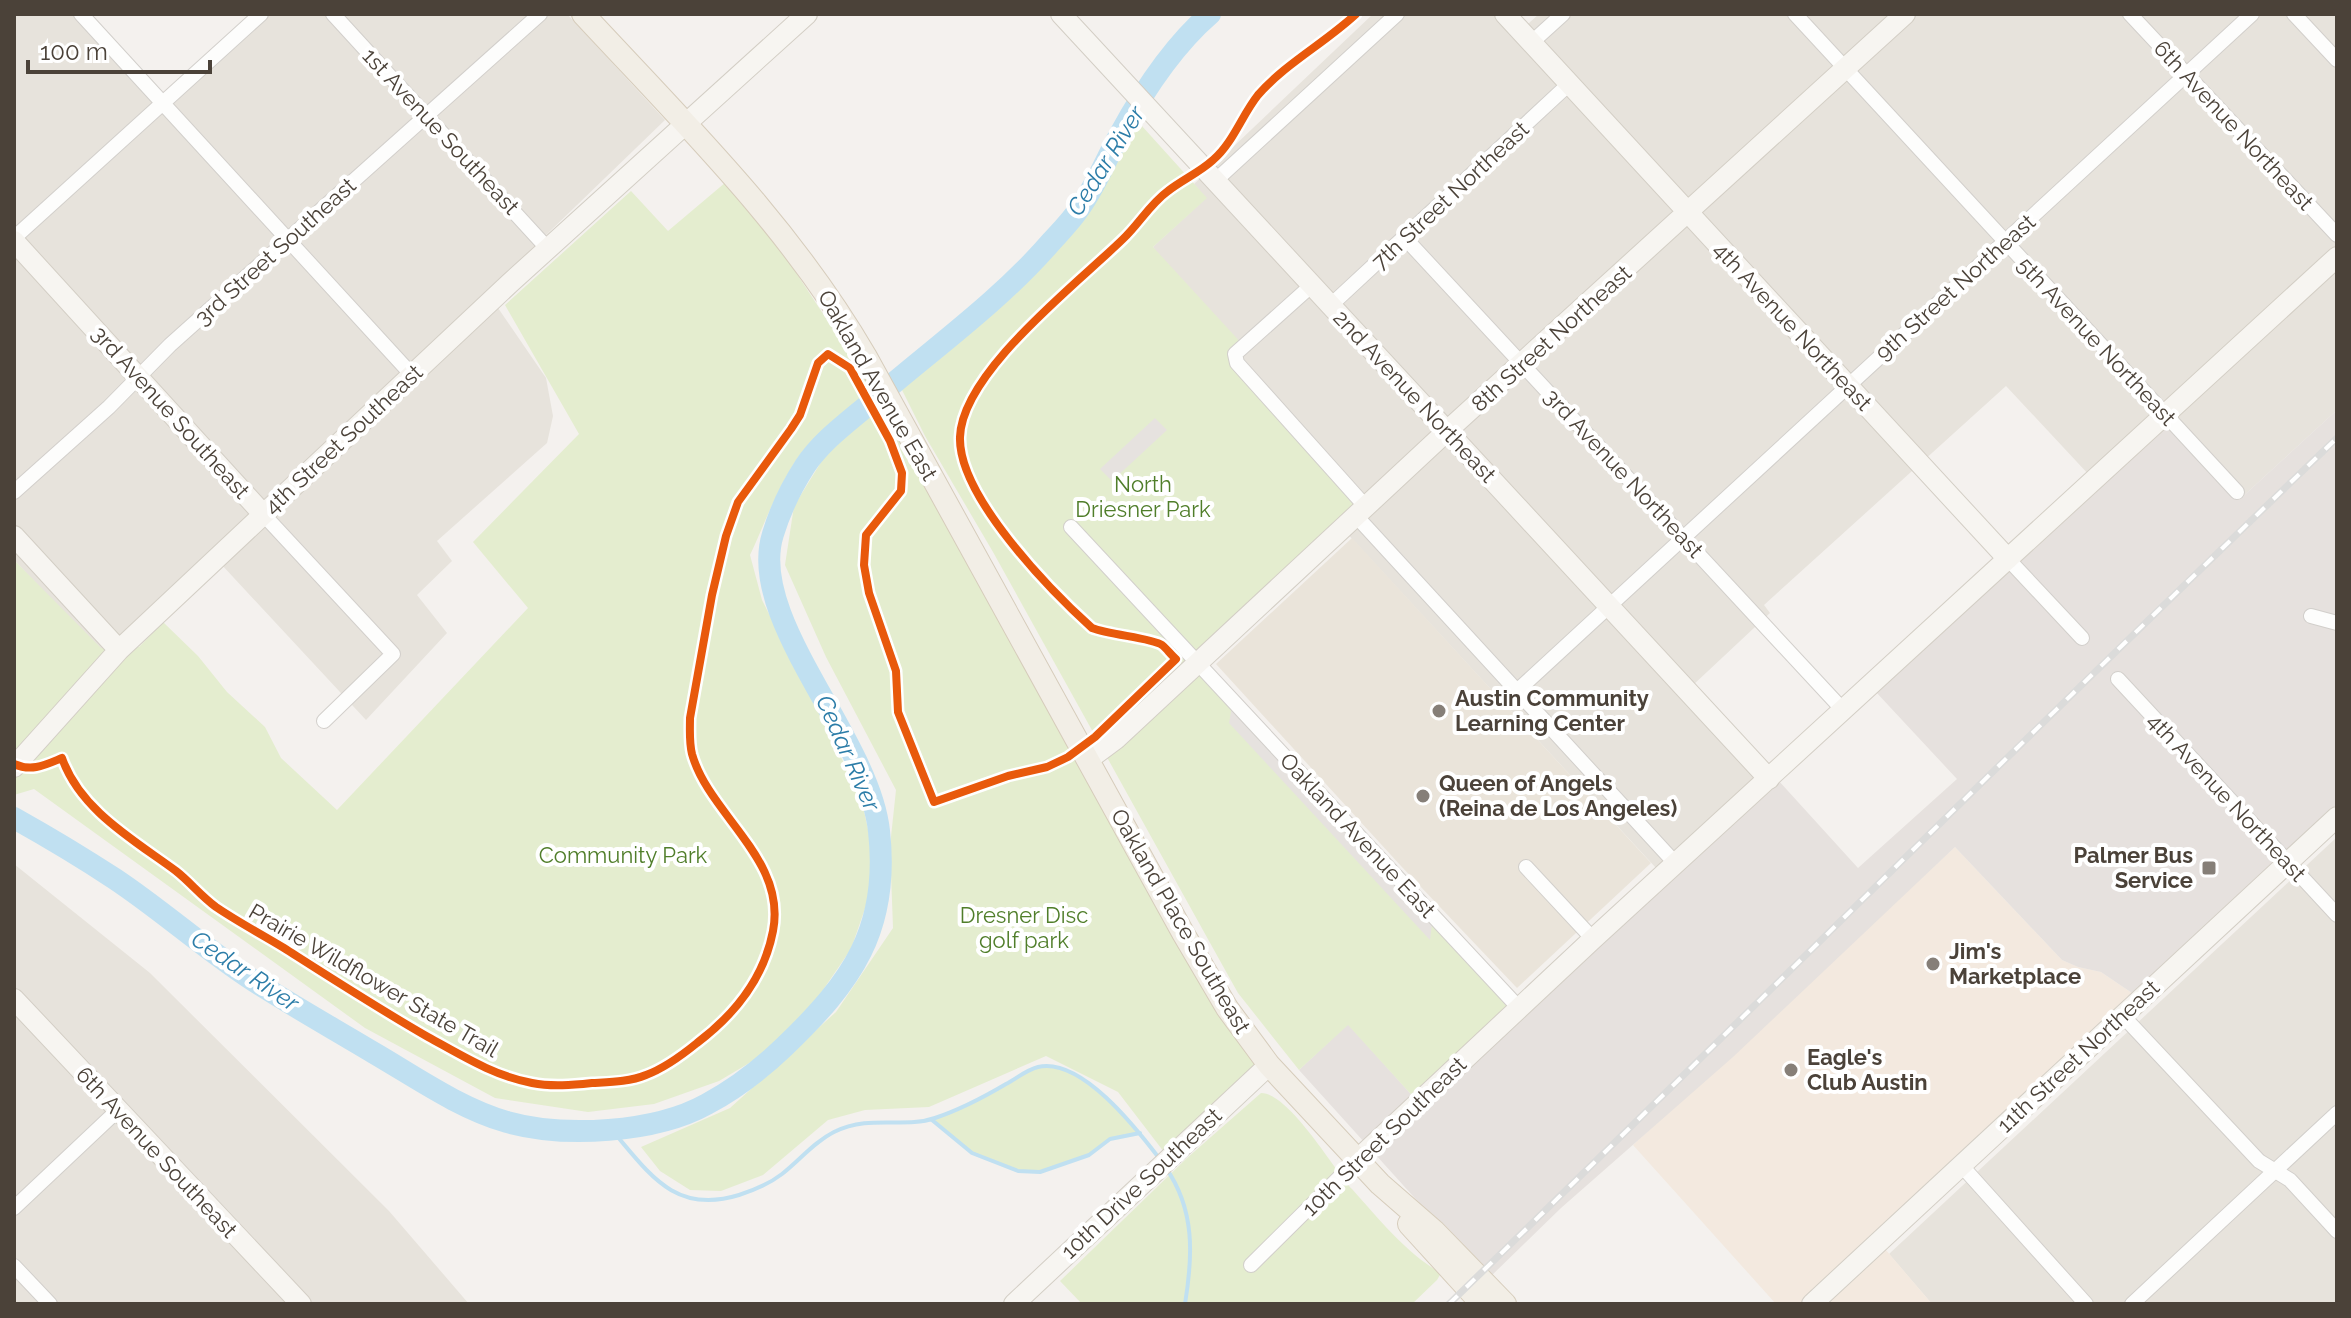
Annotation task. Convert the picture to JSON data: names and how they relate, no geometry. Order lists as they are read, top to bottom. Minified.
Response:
{"streets":{"main road":["Oakland Avenue East","Oakland Place Southeast"],"street":["6th Avenue Northeast","1st Avenue Southeast","7th Street Northeast","3rd Street Southeast","9th Street Northeast","4th Avenue Northeast","8th Street Northeast","5th Avenue Northeast","2nd Avenue Northeast","3rd Avenue Southeast","4th Street Southeast","3rd Avenue Northeast","11th Street Northeast","10th Street Southeast","6th Avenue Southeast","10th Drive Southeast"],"cycle path":["Prairie Wildflower State Trail"]},"crossings":[["6th Avenue Northeast","9th Street Northeast"],["1st Avenue Southeast","3rd Street Southeast"],["1st Avenue Southeast","4th Street Southeast"],["7th Street Northeast","4th Avenue Northeast"],["7th Street Northeast","2nd Avenue Northeast"],["7th Street Northeast","3rd Avenue Northeast"],["3rd Street Southeast","3rd Avenue Southeast"],["9th Street Northeast","4th Avenue Northeast"],["9th Street Northeast","5th Avenue Northeast"],["9th Street Northeast","2nd Avenue Northeast"],["9th Street Northeast","3rd Avenue Northeast"],["4th Avenue Northeast","8th Street Northeast"],["4th Avenue Northeast","11th Street Northeast"],["4th Avenue Northeast","10th Street Southeast"],["8th Street Northeast","5th Avenue Northeast"],["8th Street Northeast","Oakland Avenue East"],["8th Street Northeast","2nd Avenue Northeast"],["8th Street Northeast","3rd Avenue Northeast"],["8th Street Northeast","Oakland Place Southeast"],["5th Avenue Northeast","10th Street Southeast"],["Oakland Avenue East","4th Street Southeast"],["Oakland Avenue East","Oakland Place Southeast"],["Oakland Avenue East","10th Street Southeast"],["2nd Avenue Northeast","10th Street Southeast"],["3rd Avenue Southeast","4th Street Southeast"],["3rd Avenue Northeast","10th Street Southeast"],["Oakland Place Southeast","10th Street Southeast"],["Oakland Place Southeast","10th Drive Southeast"]],"water":["Cedar River"],"parks":["North Driesner Park","Community Park","Dresner Disc golf park"],"places":{"other":["Austin Community Learning Center","Queen of Angels (Reina de Los Angeles)","Jim's Marketplace","Eagle's Club Austin"],"transit":["Palmer Bus Service"]},"scale_bar":"100 m"}
